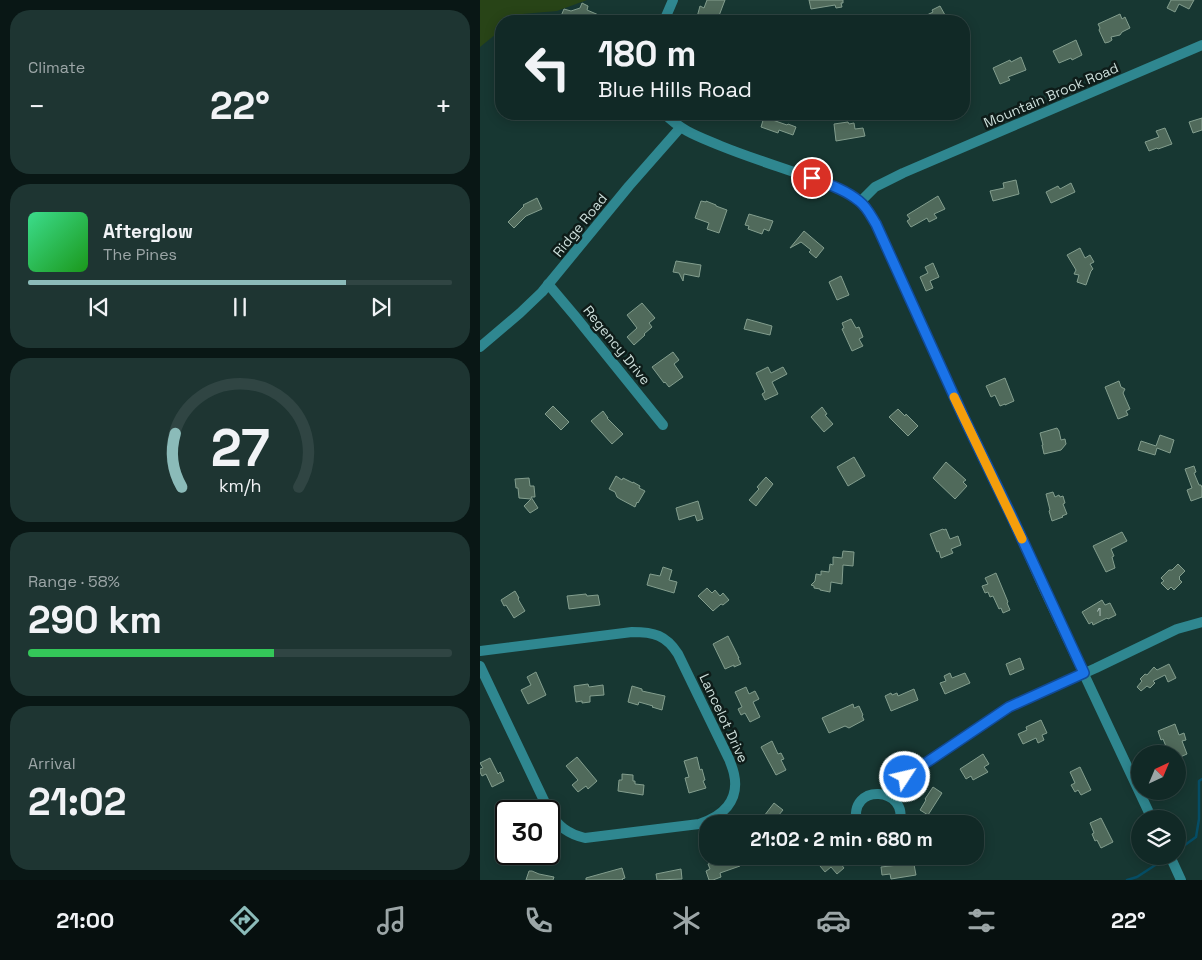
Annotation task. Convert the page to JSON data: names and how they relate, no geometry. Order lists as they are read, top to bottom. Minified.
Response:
{"streets":{"street":["Mountain Brook Road","Ridge Road","Regency Drive","Lancelot Drive"]},"crossings":[["Ridge Road","Regency Drive"]],"house_numbers":["1"],"north":"top right","page":{"tile":["Climate",["Range · 58%","290 km"],["Arrival","21:02"]],"turn":["180 m","Blue Hills Road"],"heat":["−","22°","+"],"song":["Afterglow","The Pines"],"limit":"30","trip":"21:02 · 2 min · 680 m","tabs":["21:00","22°"],"gauge":["27","km/h"]}}
